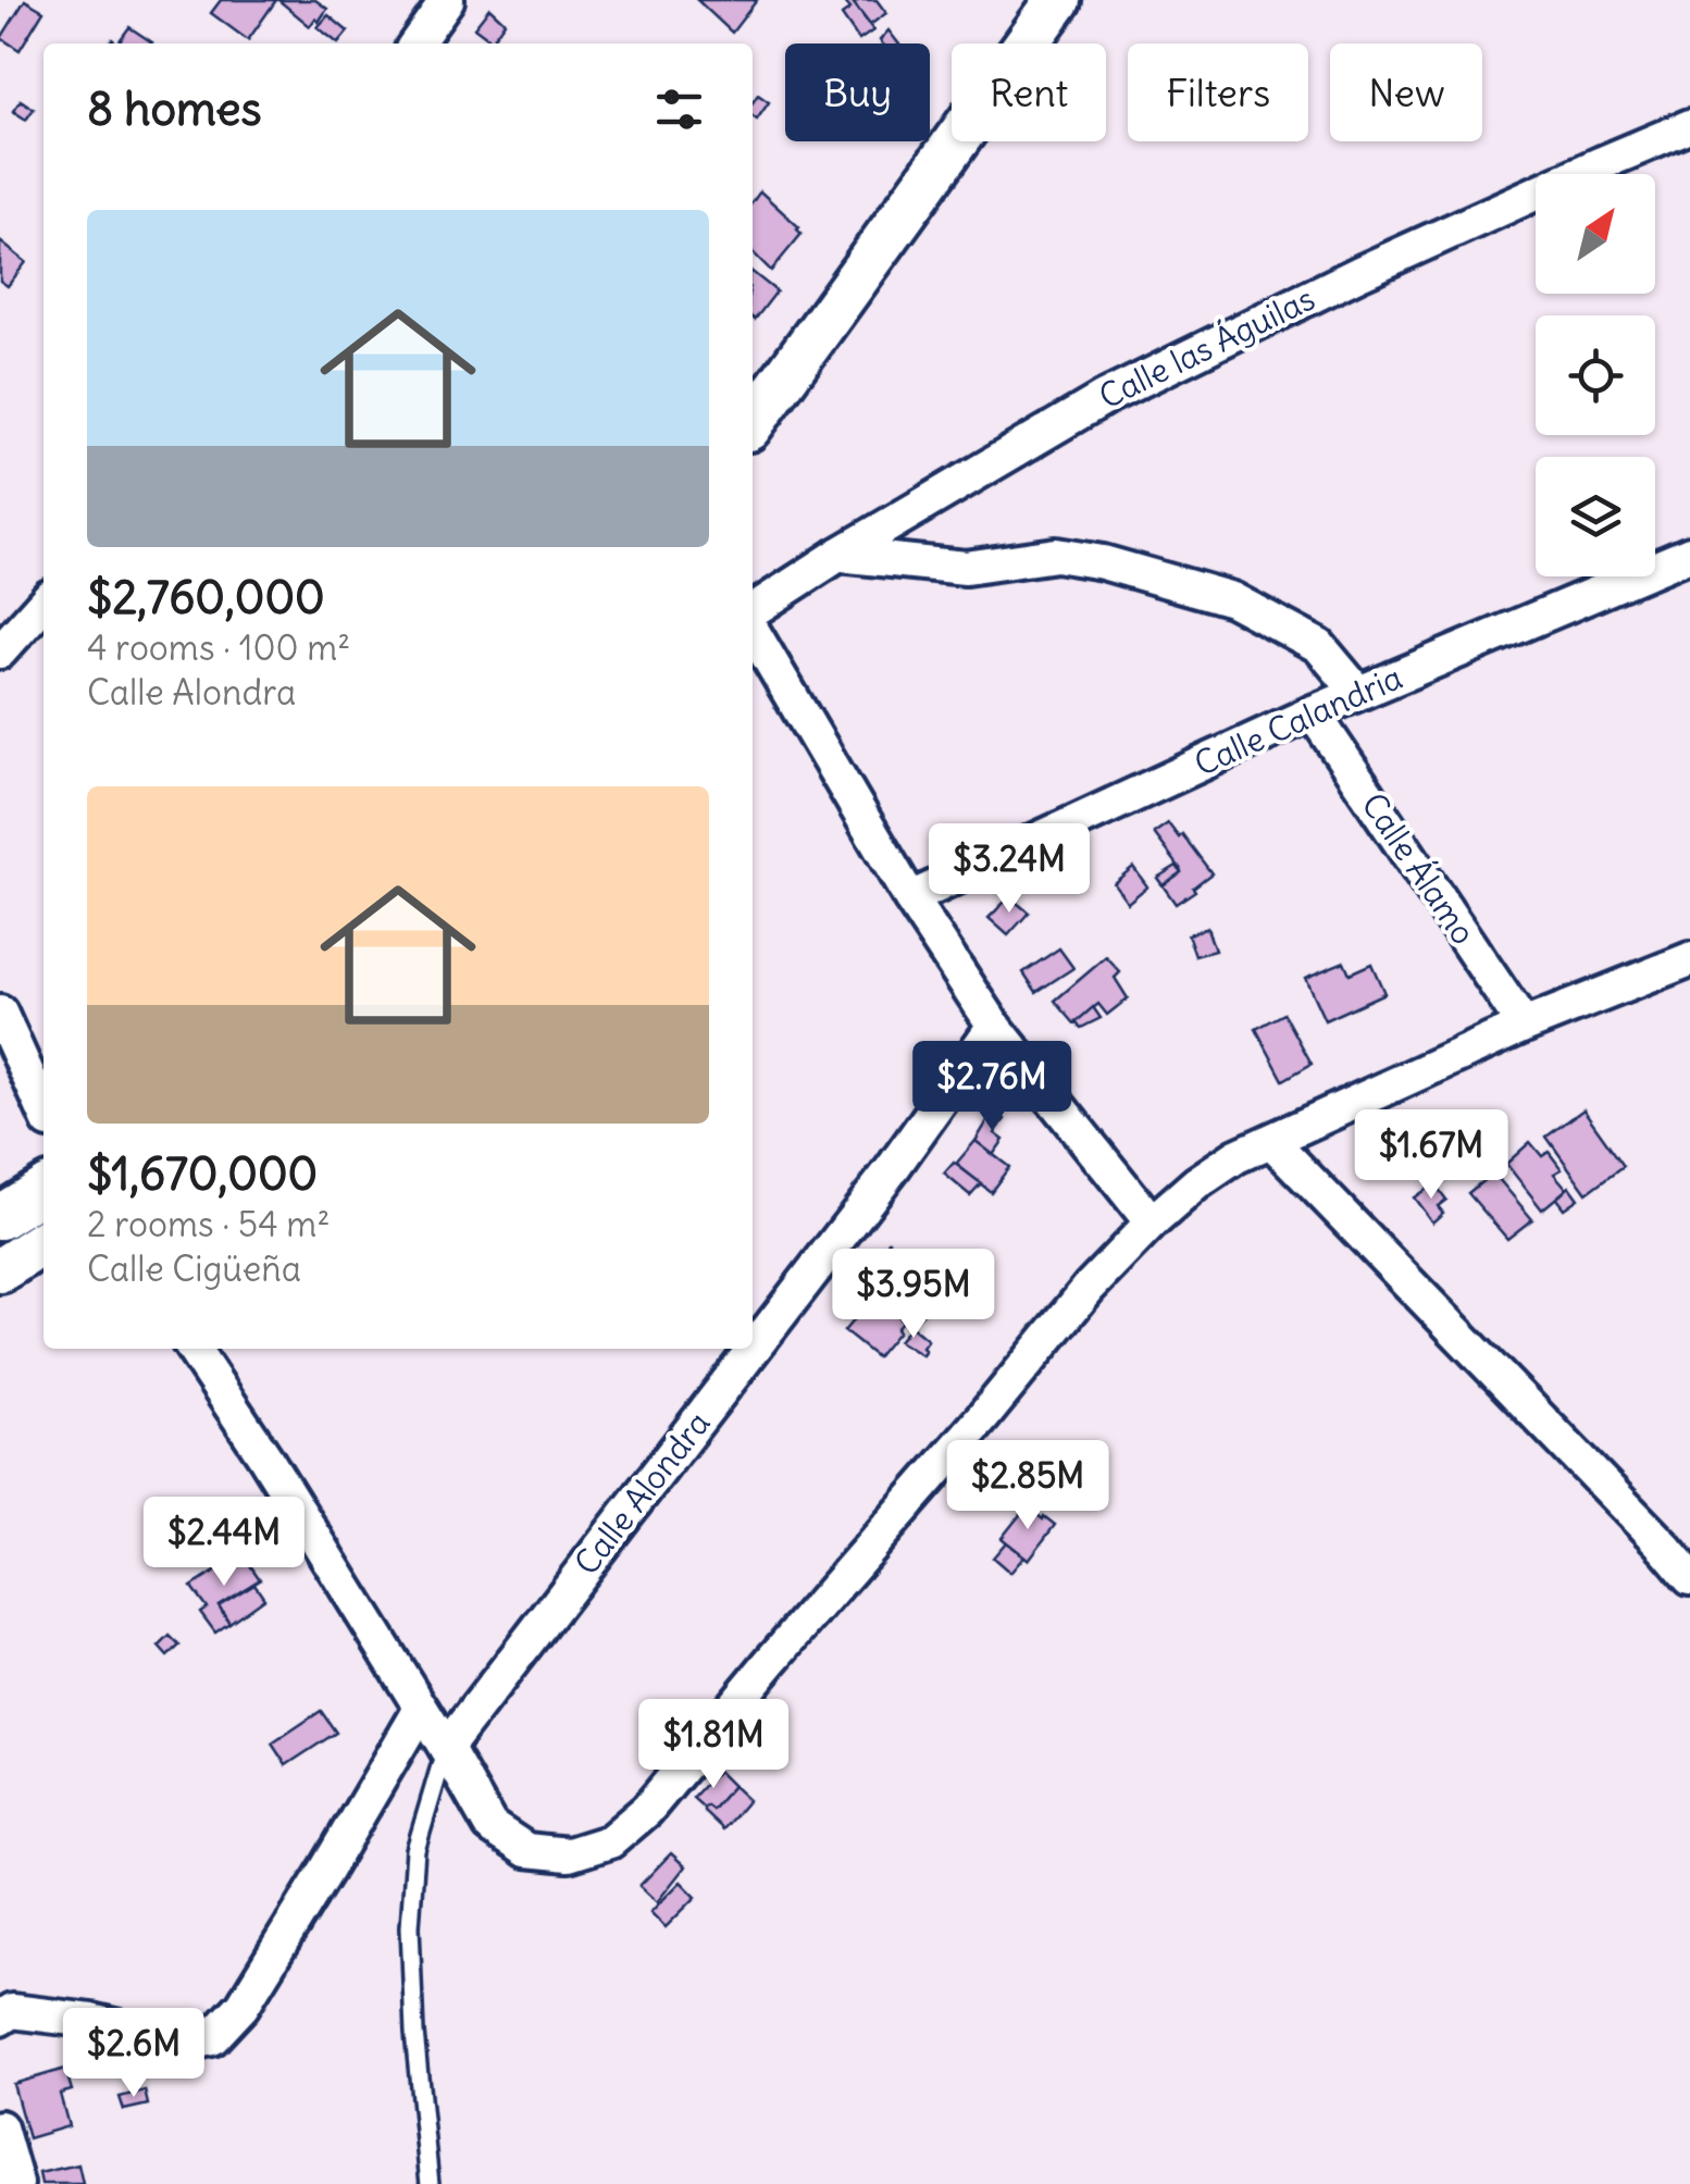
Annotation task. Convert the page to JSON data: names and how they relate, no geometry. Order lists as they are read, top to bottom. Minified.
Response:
{"streets":{"street":["Calle las Águilas","Calle Calandria","Calle Álamo","Calle Alondra"]},"crossings":[["Calle Calandria","Calle Álamo"]],"north":"top right","page":{"chip":["Buy","Rent","Filters","New"],"heading":"8 homes","list":[{"name":"$2,760,000","note":"4 rooms · 100 m² · Calle Alondra"},{"name":"$1,670,000","note":"2 rooms · 54 m² · Calle Cigüeña"}],"price":["$3.24M","$2.76M","$1.67M","$3.95M","$2.85M","$2.44M","$1.81M","$2.6M"]}}
